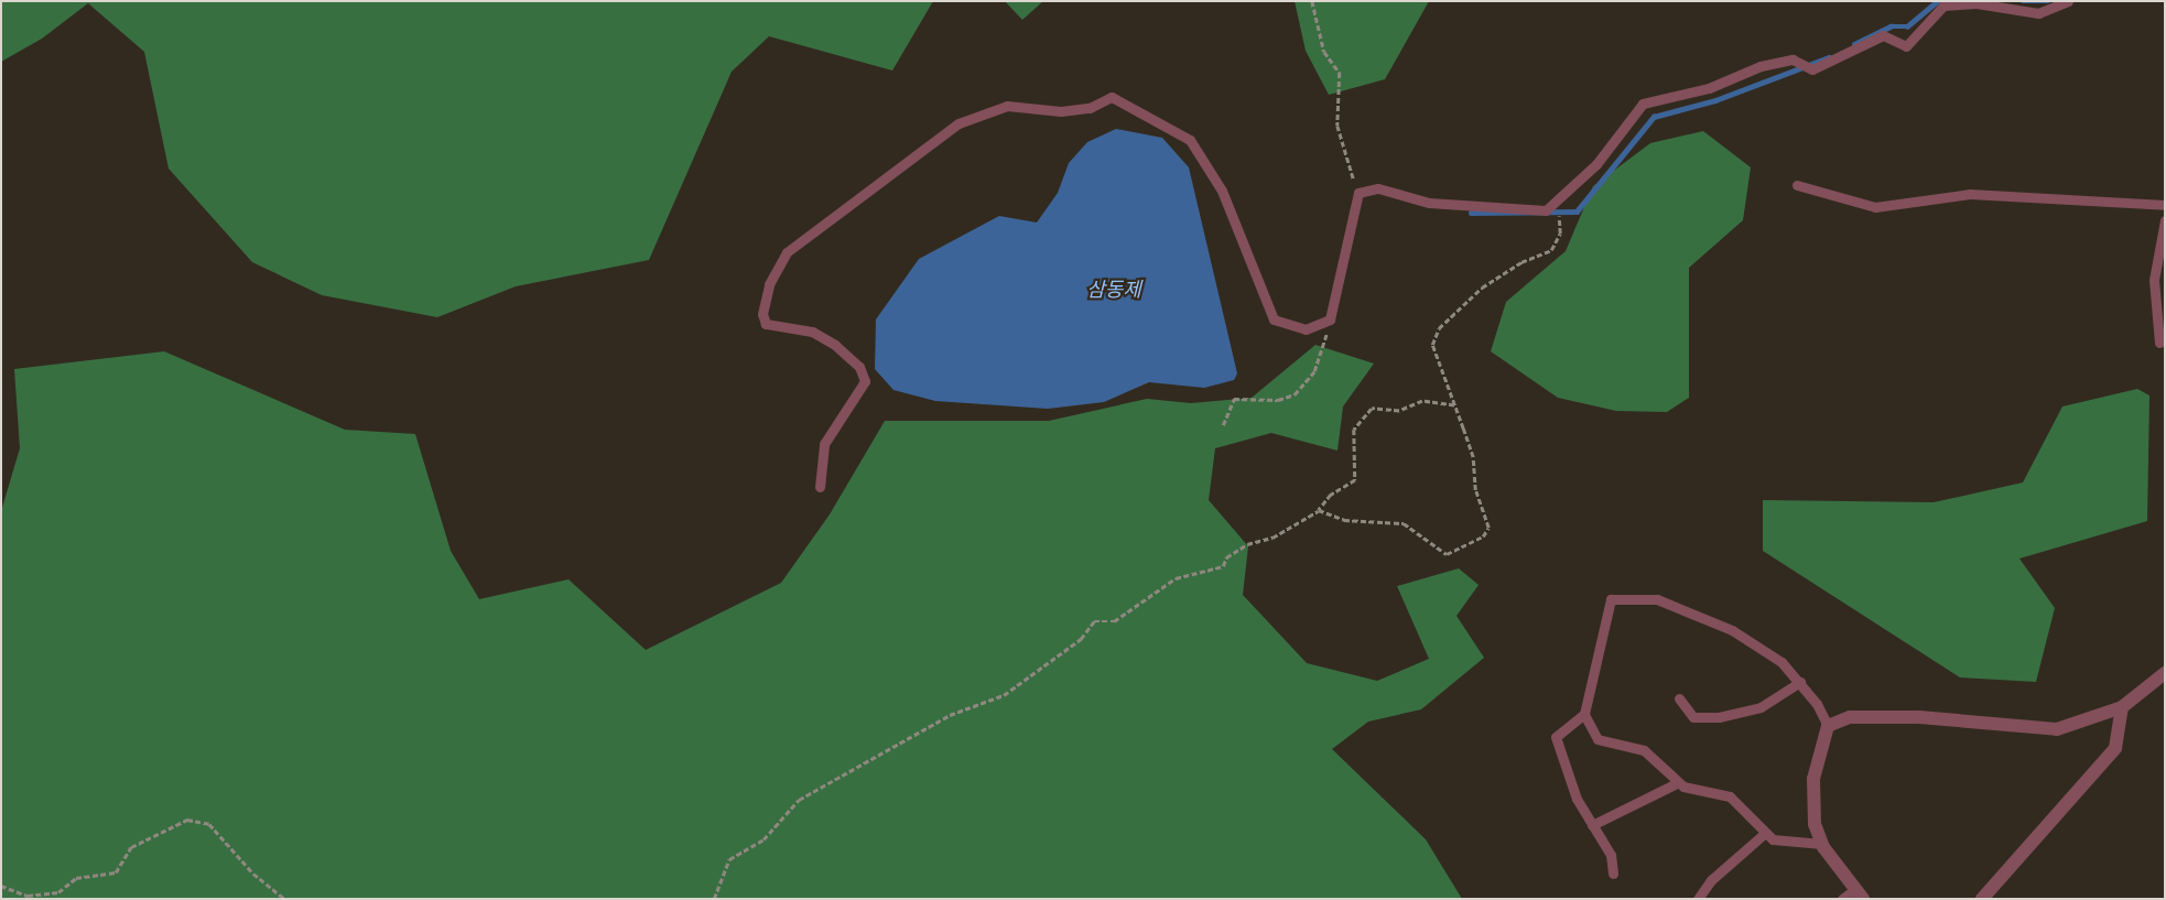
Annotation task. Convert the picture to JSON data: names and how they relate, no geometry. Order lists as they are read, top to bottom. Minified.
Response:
{"water":["삼동제"]}
